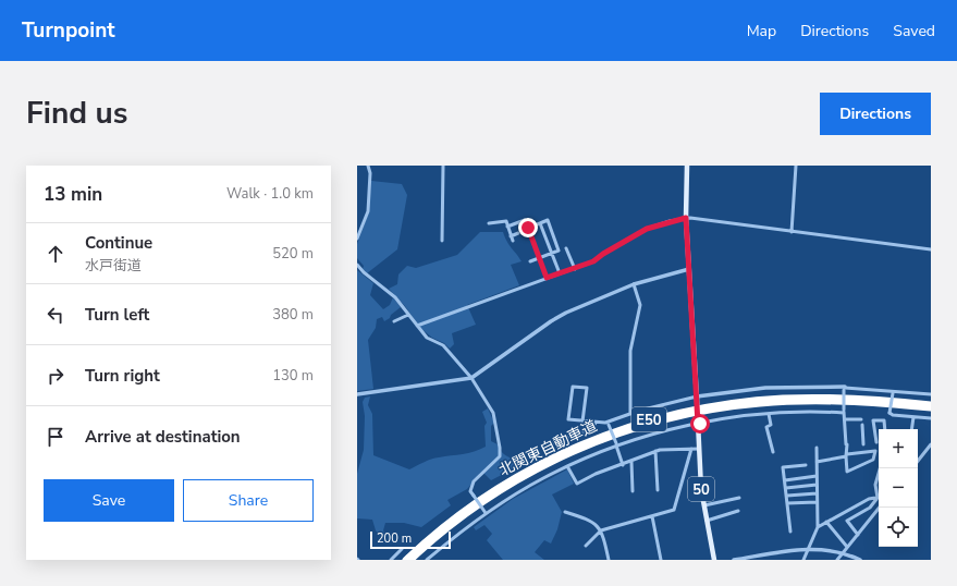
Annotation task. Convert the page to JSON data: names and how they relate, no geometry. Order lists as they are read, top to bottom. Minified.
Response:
{"streets":{"highway":["E50","北関東自動車道"],"main road":["50"]},"scale_bar":"200 m","page":{"header":"Turnpoint","nav":["Map","Directions","Saved"],"title":"Find us","buttons":["Directions",["Save","Share"]],"heading":["13 min","Walk · 1.0 km"],"list":[["Continue","水戸街道","520 m"],["Turn left","380 m"],["Turn right","130 m"],"Arrive at destination"],"map_buttons":["+","−"],"scale":"200 m"}}
